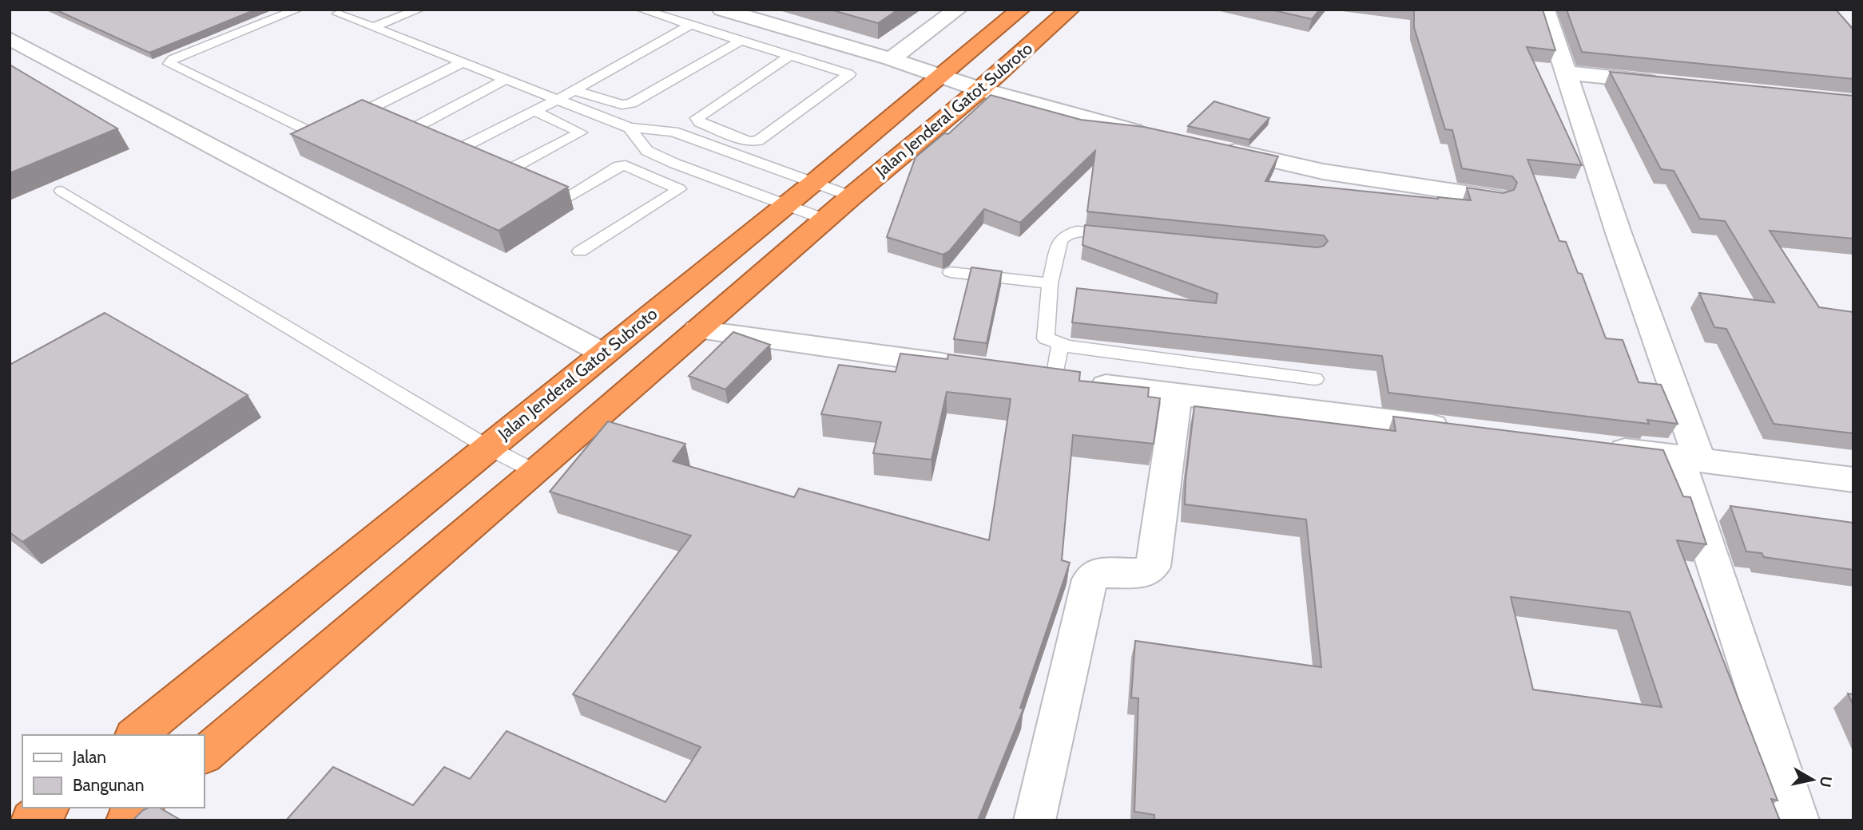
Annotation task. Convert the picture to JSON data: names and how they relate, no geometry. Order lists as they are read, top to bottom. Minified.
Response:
{"streets":{"highway":["Jalan Jenderal Gatot Subroto"]},"legend":["Jalan","Bangunan"],"north":"right"}
